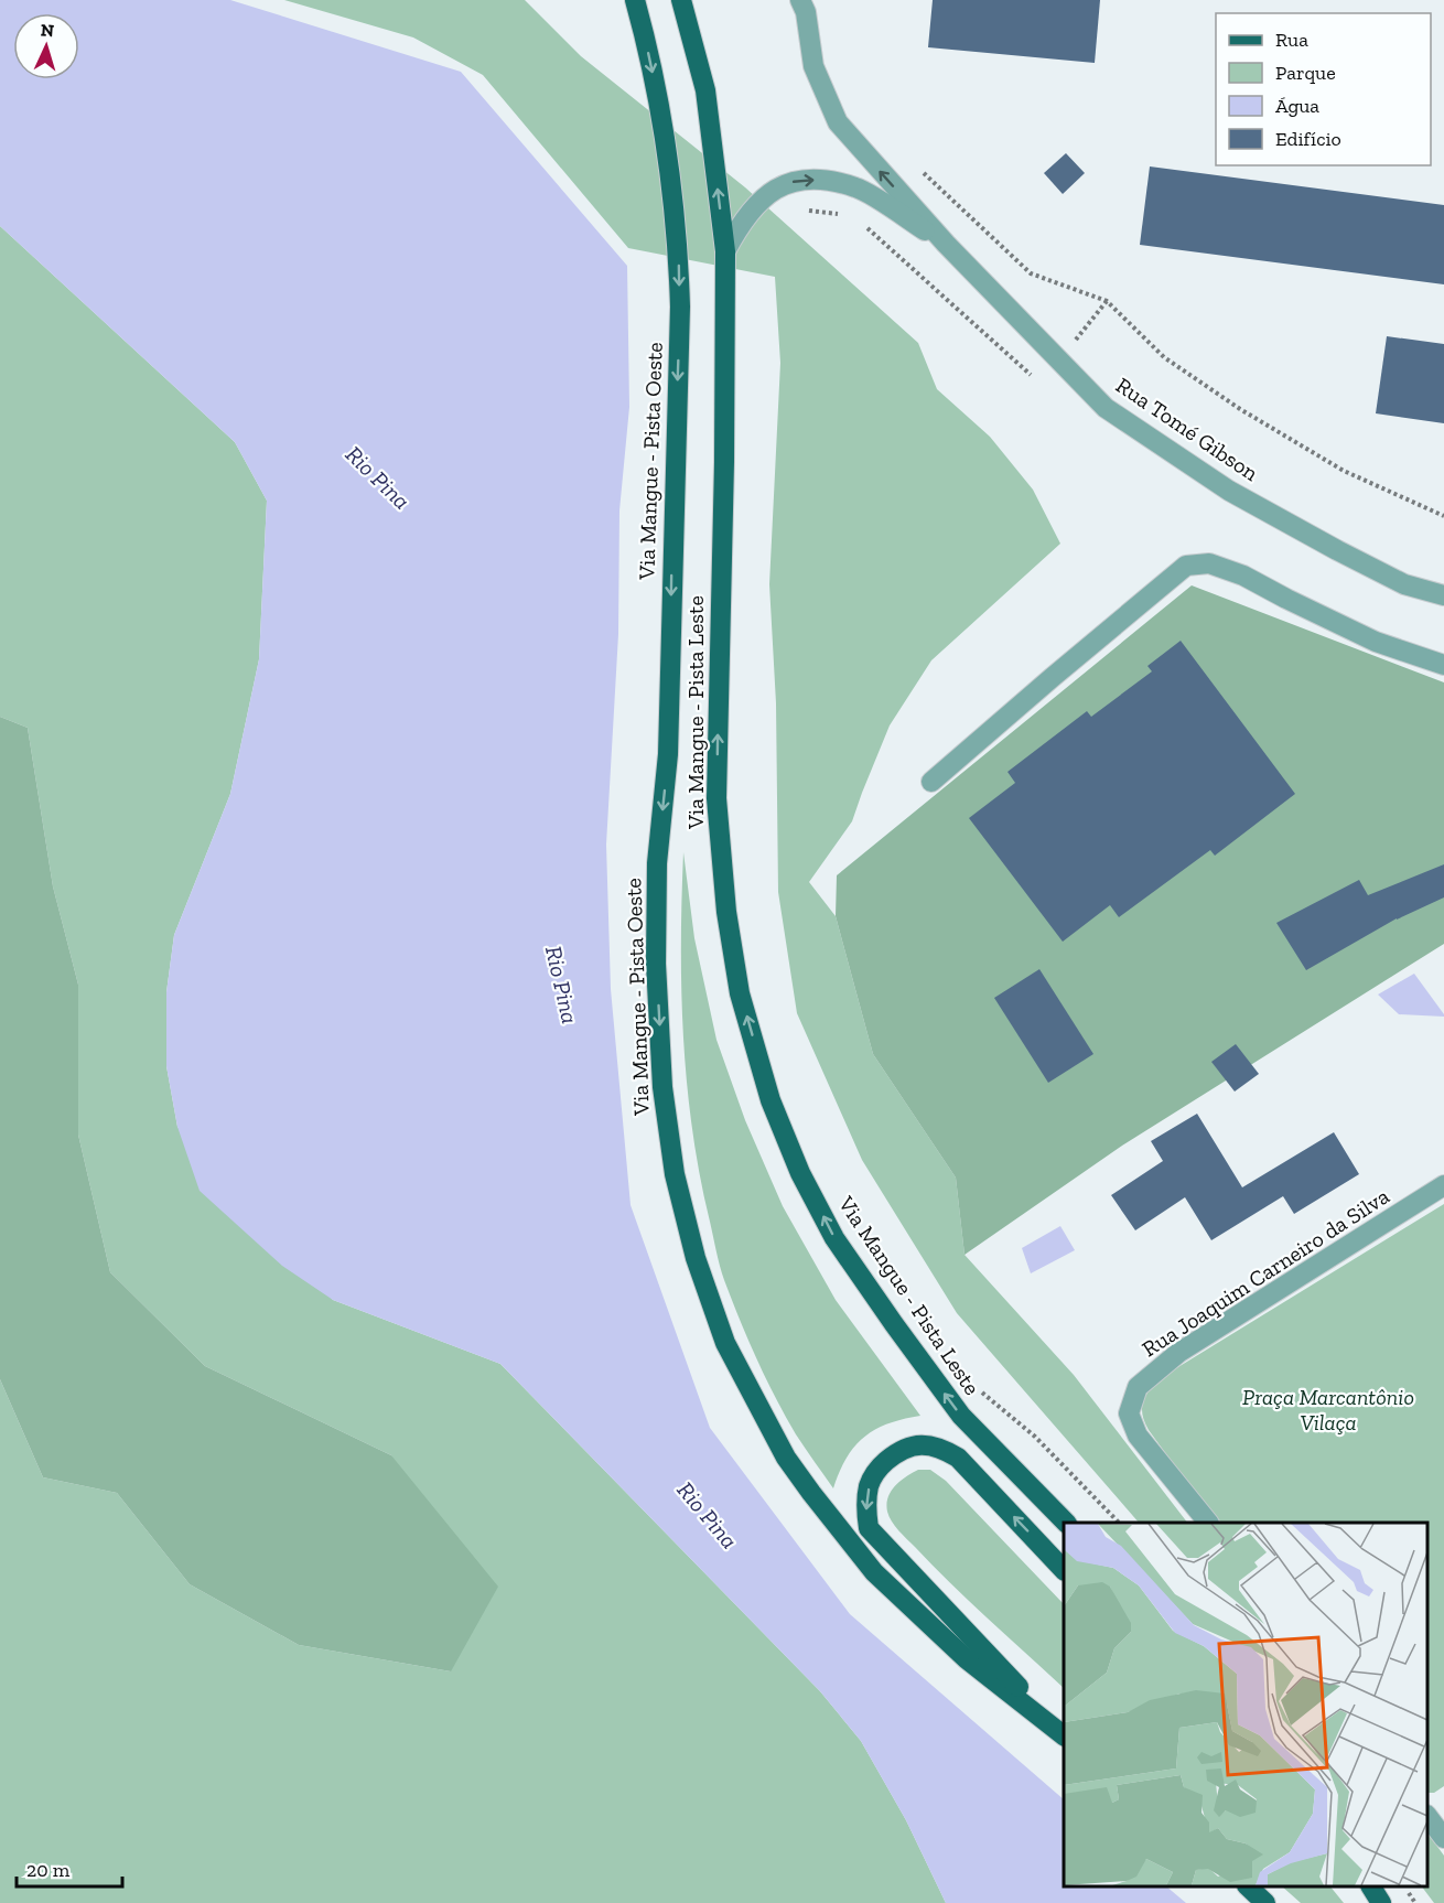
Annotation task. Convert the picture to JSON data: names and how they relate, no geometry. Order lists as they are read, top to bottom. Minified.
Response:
{"streets":{"main road":["Via Mangue - Pista Oeste","Via Mangue - Pista Leste"],"street":["Rua Tomé Gibson","Rua Joaquim Carneiro da Silva"]},"crossings":[["Rua Tomé Gibson","Via Mangue - Pista Leste"]],"one_way":["Via Mangue - Pista Oeste","Via Mangue - Pista Leste"],"water":["Rio Pina"],"parks":["Praça Marcantônio Vilaça"],"legend":["Rua","Parque","Água","Edifício"],"scale_bar":"20 m","north":"top"}
